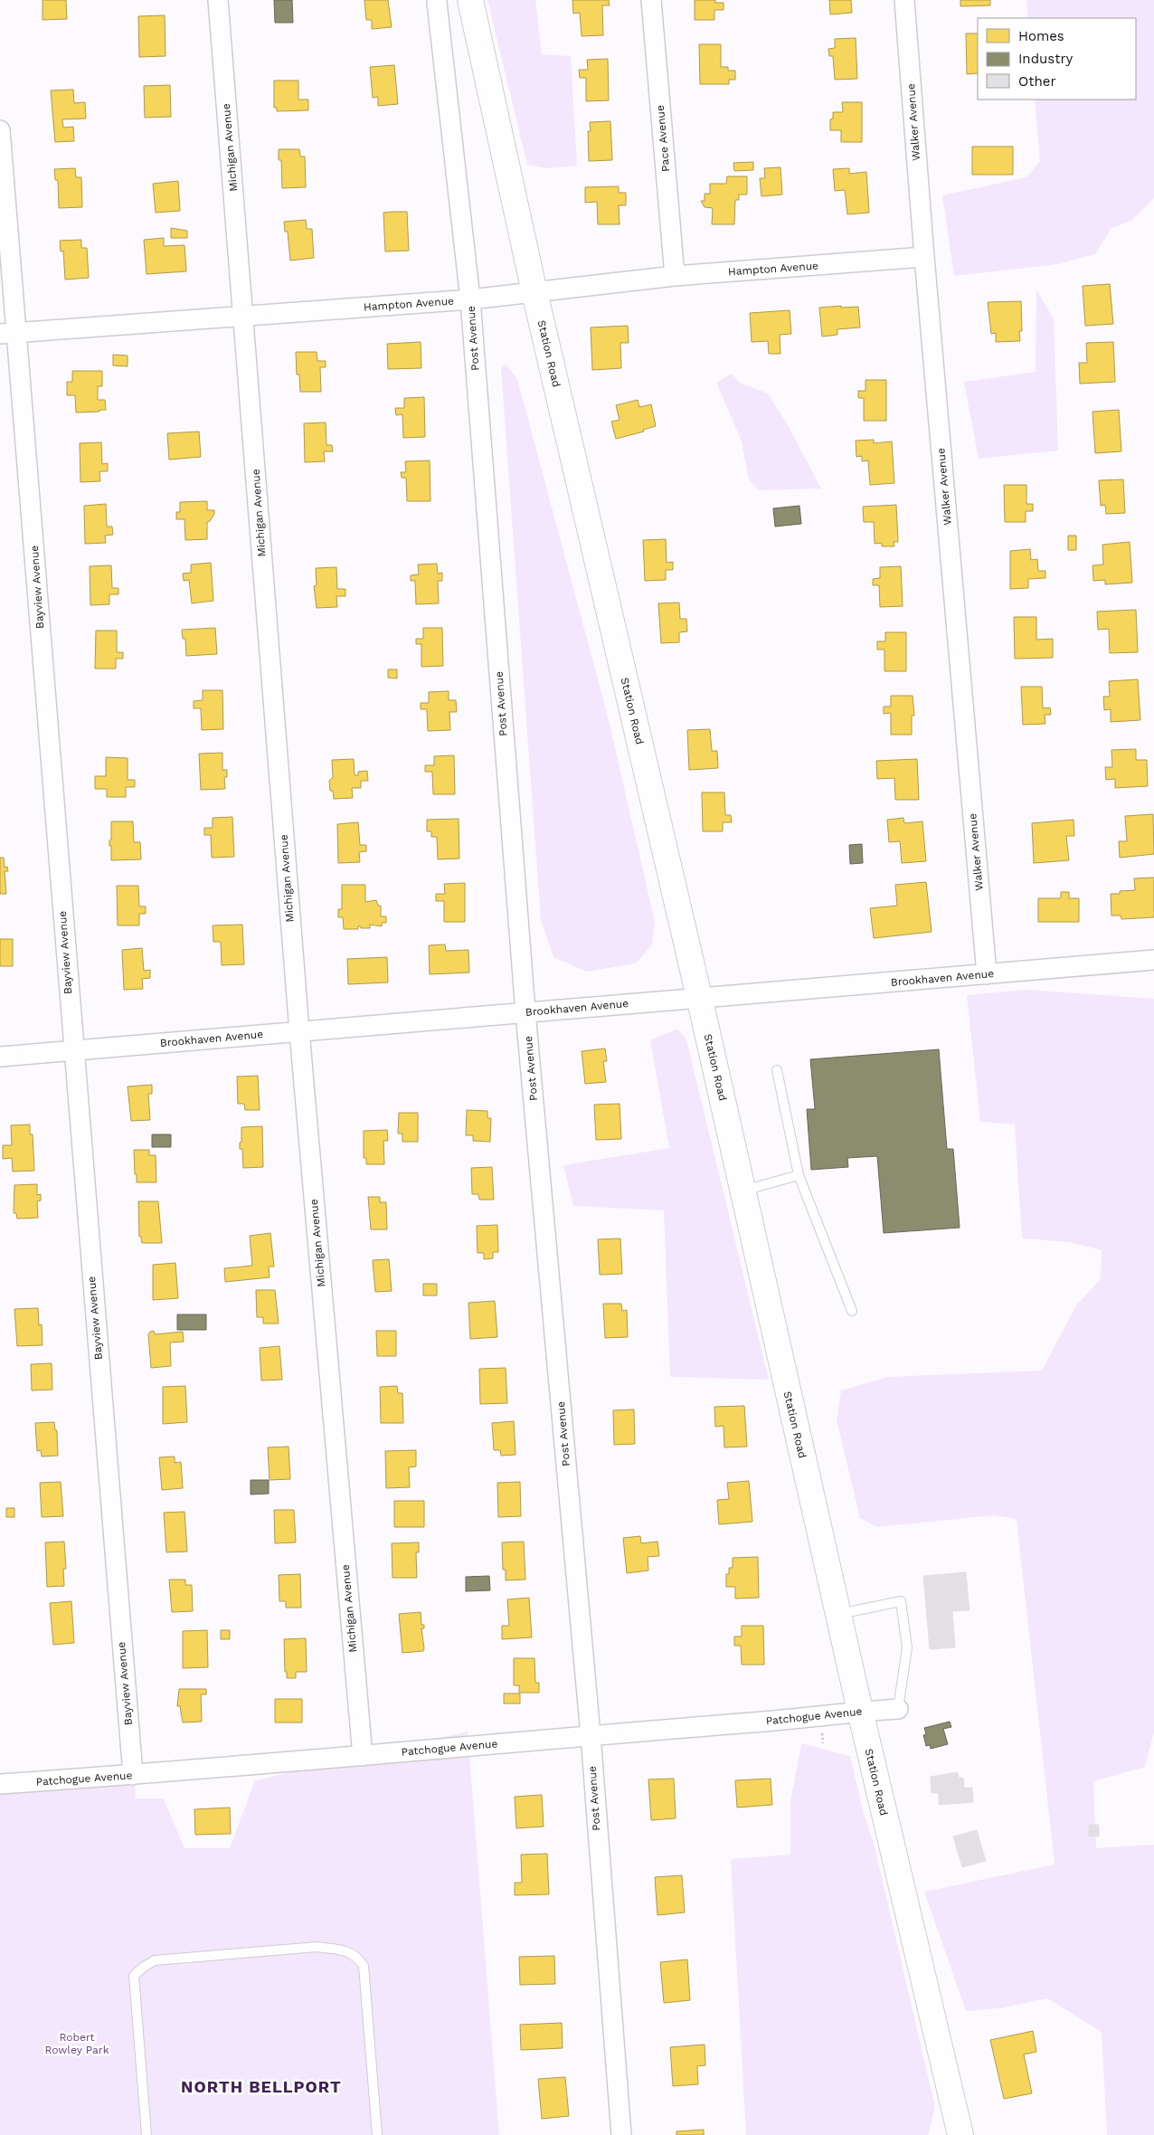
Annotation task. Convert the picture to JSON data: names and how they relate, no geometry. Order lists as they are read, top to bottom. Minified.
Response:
{"streets":{"main road":["Station Road"],"street":["Walker Avenue","Pace Avenue","Michigan Avenue","Hampton Avenue","Post Avenue","Bayview Avenue","Brookhaven Avenue","Patchogue Avenue"]},"crossings":[["Walker Avenue","Hampton Avenue"],["Walker Avenue","Brookhaven Avenue"],["Pace Avenue","Hampton Avenue"],["Michigan Avenue","Hampton Avenue"],["Michigan Avenue","Brookhaven Avenue"],["Michigan Avenue","Patchogue Avenue"],["Hampton Avenue","Post Avenue"],["Hampton Avenue","Station Road"],["Hampton Avenue","Bayview Avenue"],["Post Avenue","Brookhaven Avenue"],["Post Avenue","Patchogue Avenue"],["Station Road","Brookhaven Avenue"],["Station Road","Patchogue Avenue"],["Bayview Avenue","Brookhaven Avenue"],["Bayview Avenue","Patchogue Avenue"]],"districts":["NORTH BELLPORT"],"parks":["Robert Rowley Park"],"legend":["Homes","Industry","Other"]}
